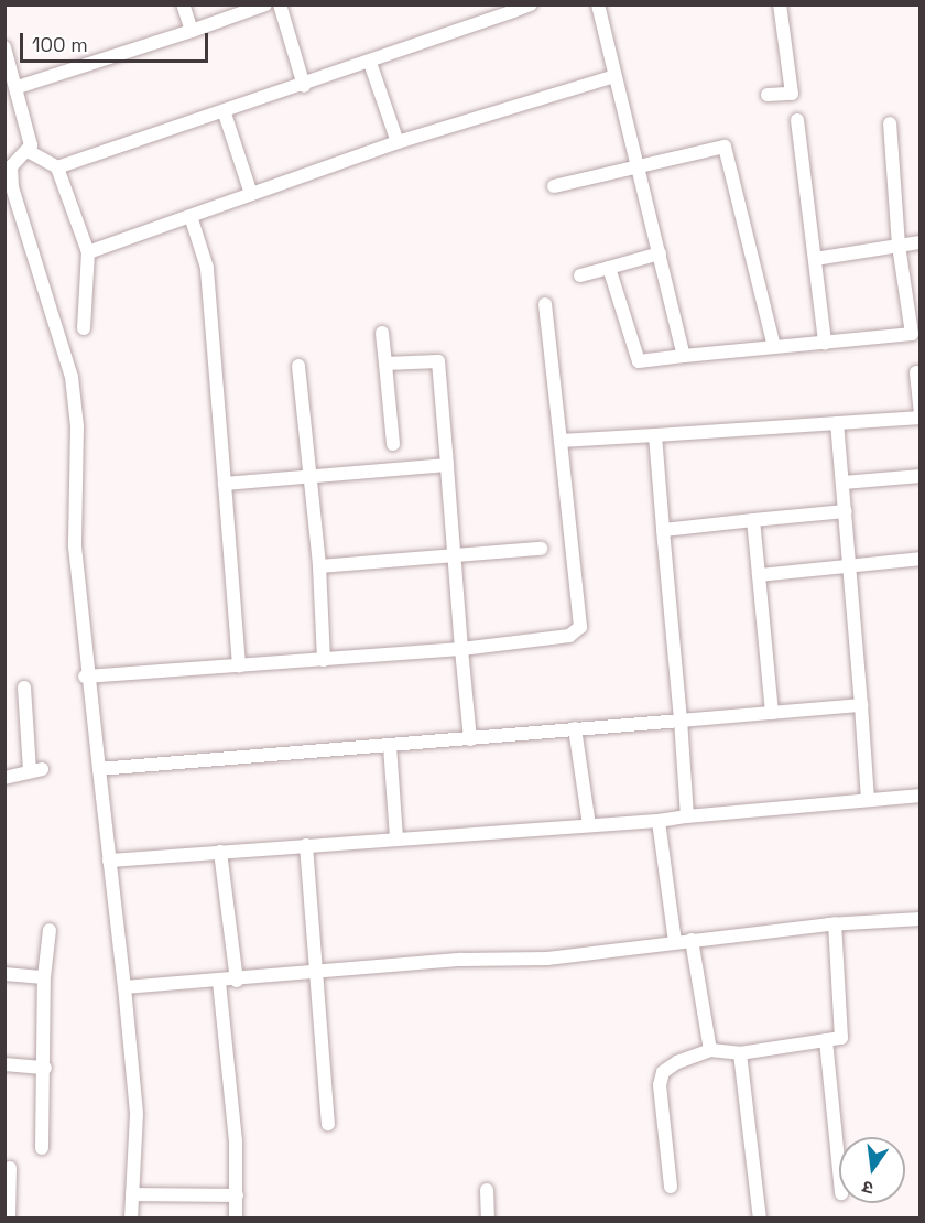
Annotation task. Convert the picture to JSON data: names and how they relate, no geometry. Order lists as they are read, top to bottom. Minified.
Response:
{"scale_bar":"100 m","north":"bottom"}
